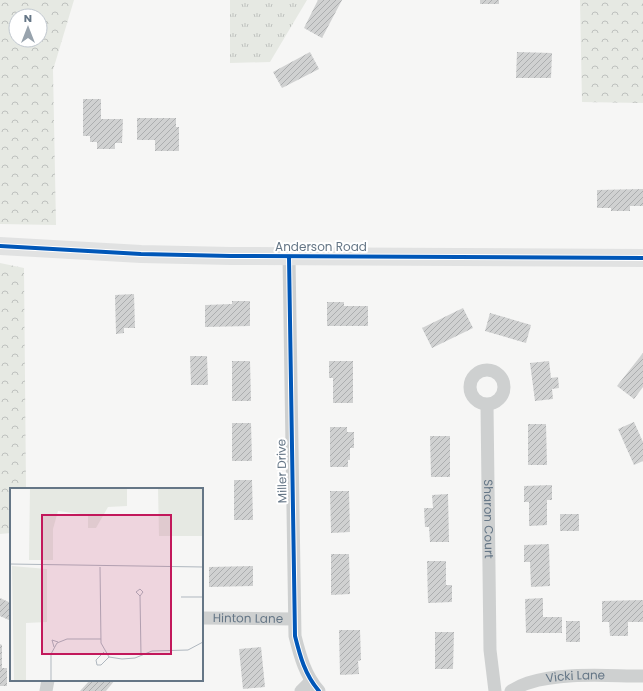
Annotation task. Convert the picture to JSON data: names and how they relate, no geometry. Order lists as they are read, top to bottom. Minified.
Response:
{"streets":{"street":["Anderson Road","Miller Drive","Sharon Court","Hinton Lane","Vicki Lane"]},"crossings":[["Anderson Road","Miller Drive"],["Miller Drive","Hinton Lane"]],"north":"top"}
